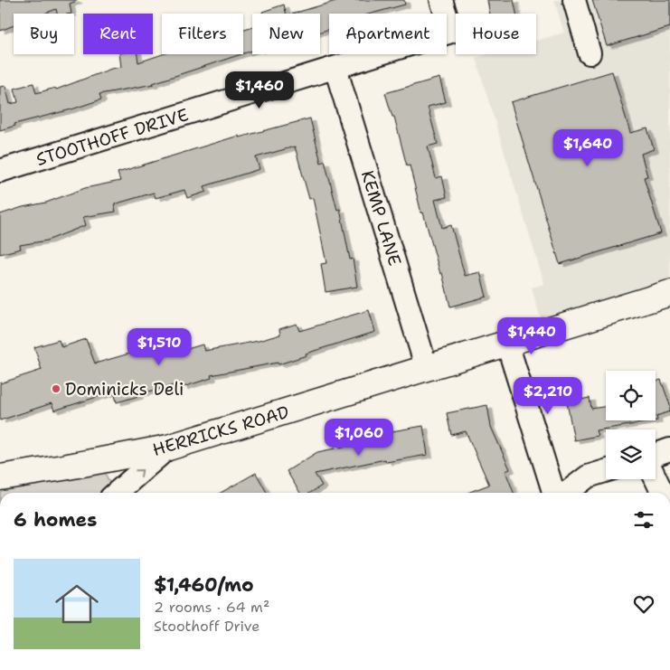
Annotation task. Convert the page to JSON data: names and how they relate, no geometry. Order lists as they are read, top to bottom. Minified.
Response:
{"streets":{"main road":["HERRICKS ROAD"],"street":["STOOTHOFF DRIVE","KEMP LANE"]},"crossings":[["STOOTHOFF DRIVE","KEMP LANE"],["KEMP LANE","HERRICKS ROAD"]],"places":["Dominicks Deli"],"page":{"chip":["Buy","Rent","Filters","New","Apartment","House"],"price":["$1,460","$1,640","$1,440","$1,510","$2,210","$1,060"],"heading":"6 homes","list":[{"name":"$1,460/mo","note":"2 rooms · 64 m² · Stoothoff Drive"}]}}
